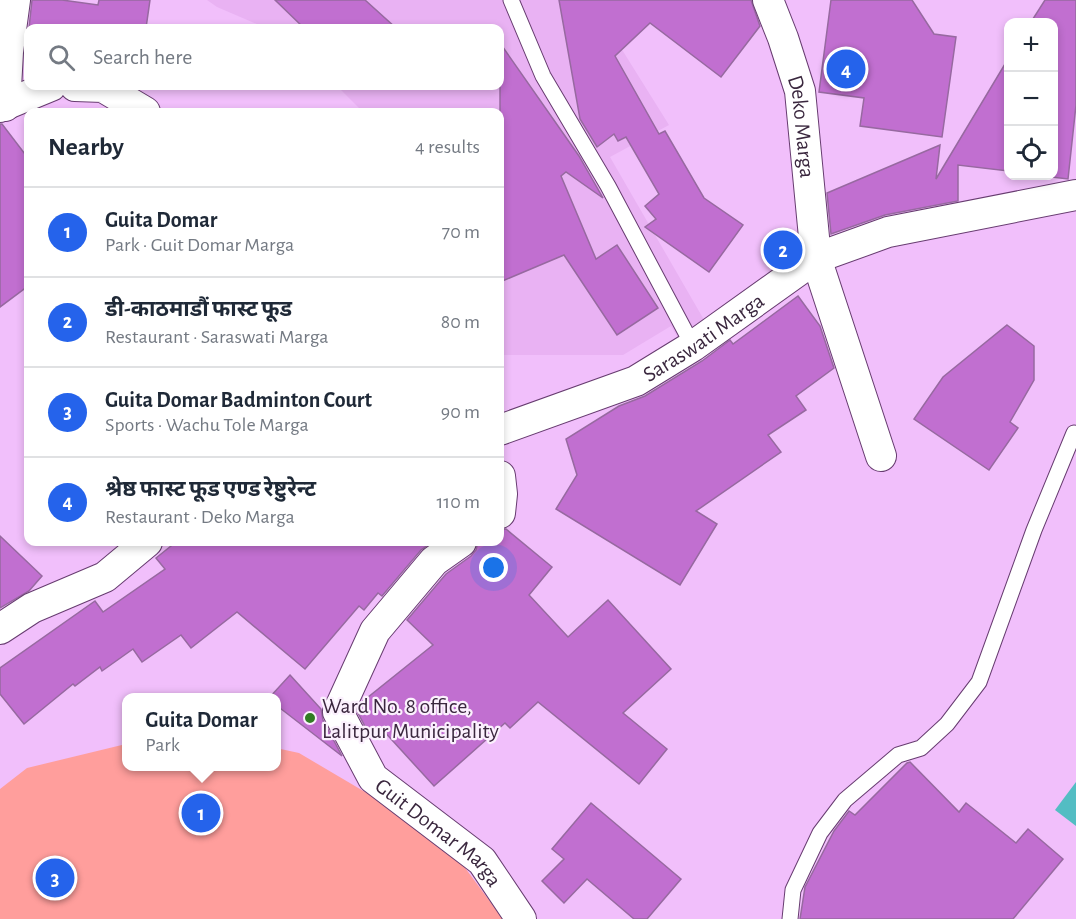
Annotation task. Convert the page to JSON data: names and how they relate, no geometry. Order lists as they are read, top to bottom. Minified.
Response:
{"streets":{"street":["Deko Marga","Saraswati Marga","Guit Domar Marga"]},"crossings":[["Deko Marga","Saraswati Marga"]],"places":["Ward No. 8 office, Lalitpur Municipality"],"page":{"map_buttons":["+","−"],"search":"Search here","pins":["4","2","1","3"],"heading":["Nearby","4 results"],"list":[{"mark":"1","name":"Guita Domar","note":"Park · Guit Domar Marga","value":"70 m"},{"mark":"2","name":"डी-काठमाडौं फास्ट फूड","note":"Restaurant · Saraswati Marga","value":"80 m"},{"mark":"3","name":"Guita Domar Badminton Court","note":"Sports · Wachu Tole Marga","value":"90 m"},{"mark":"4","name":"श्रेष्ठ फास्ट फूड एण्ड रेष्टुरेन्ट","note":"Restaurant · Deko Marga","value":"110 m"}],"popup":["Guita Domar","Park"]}}
